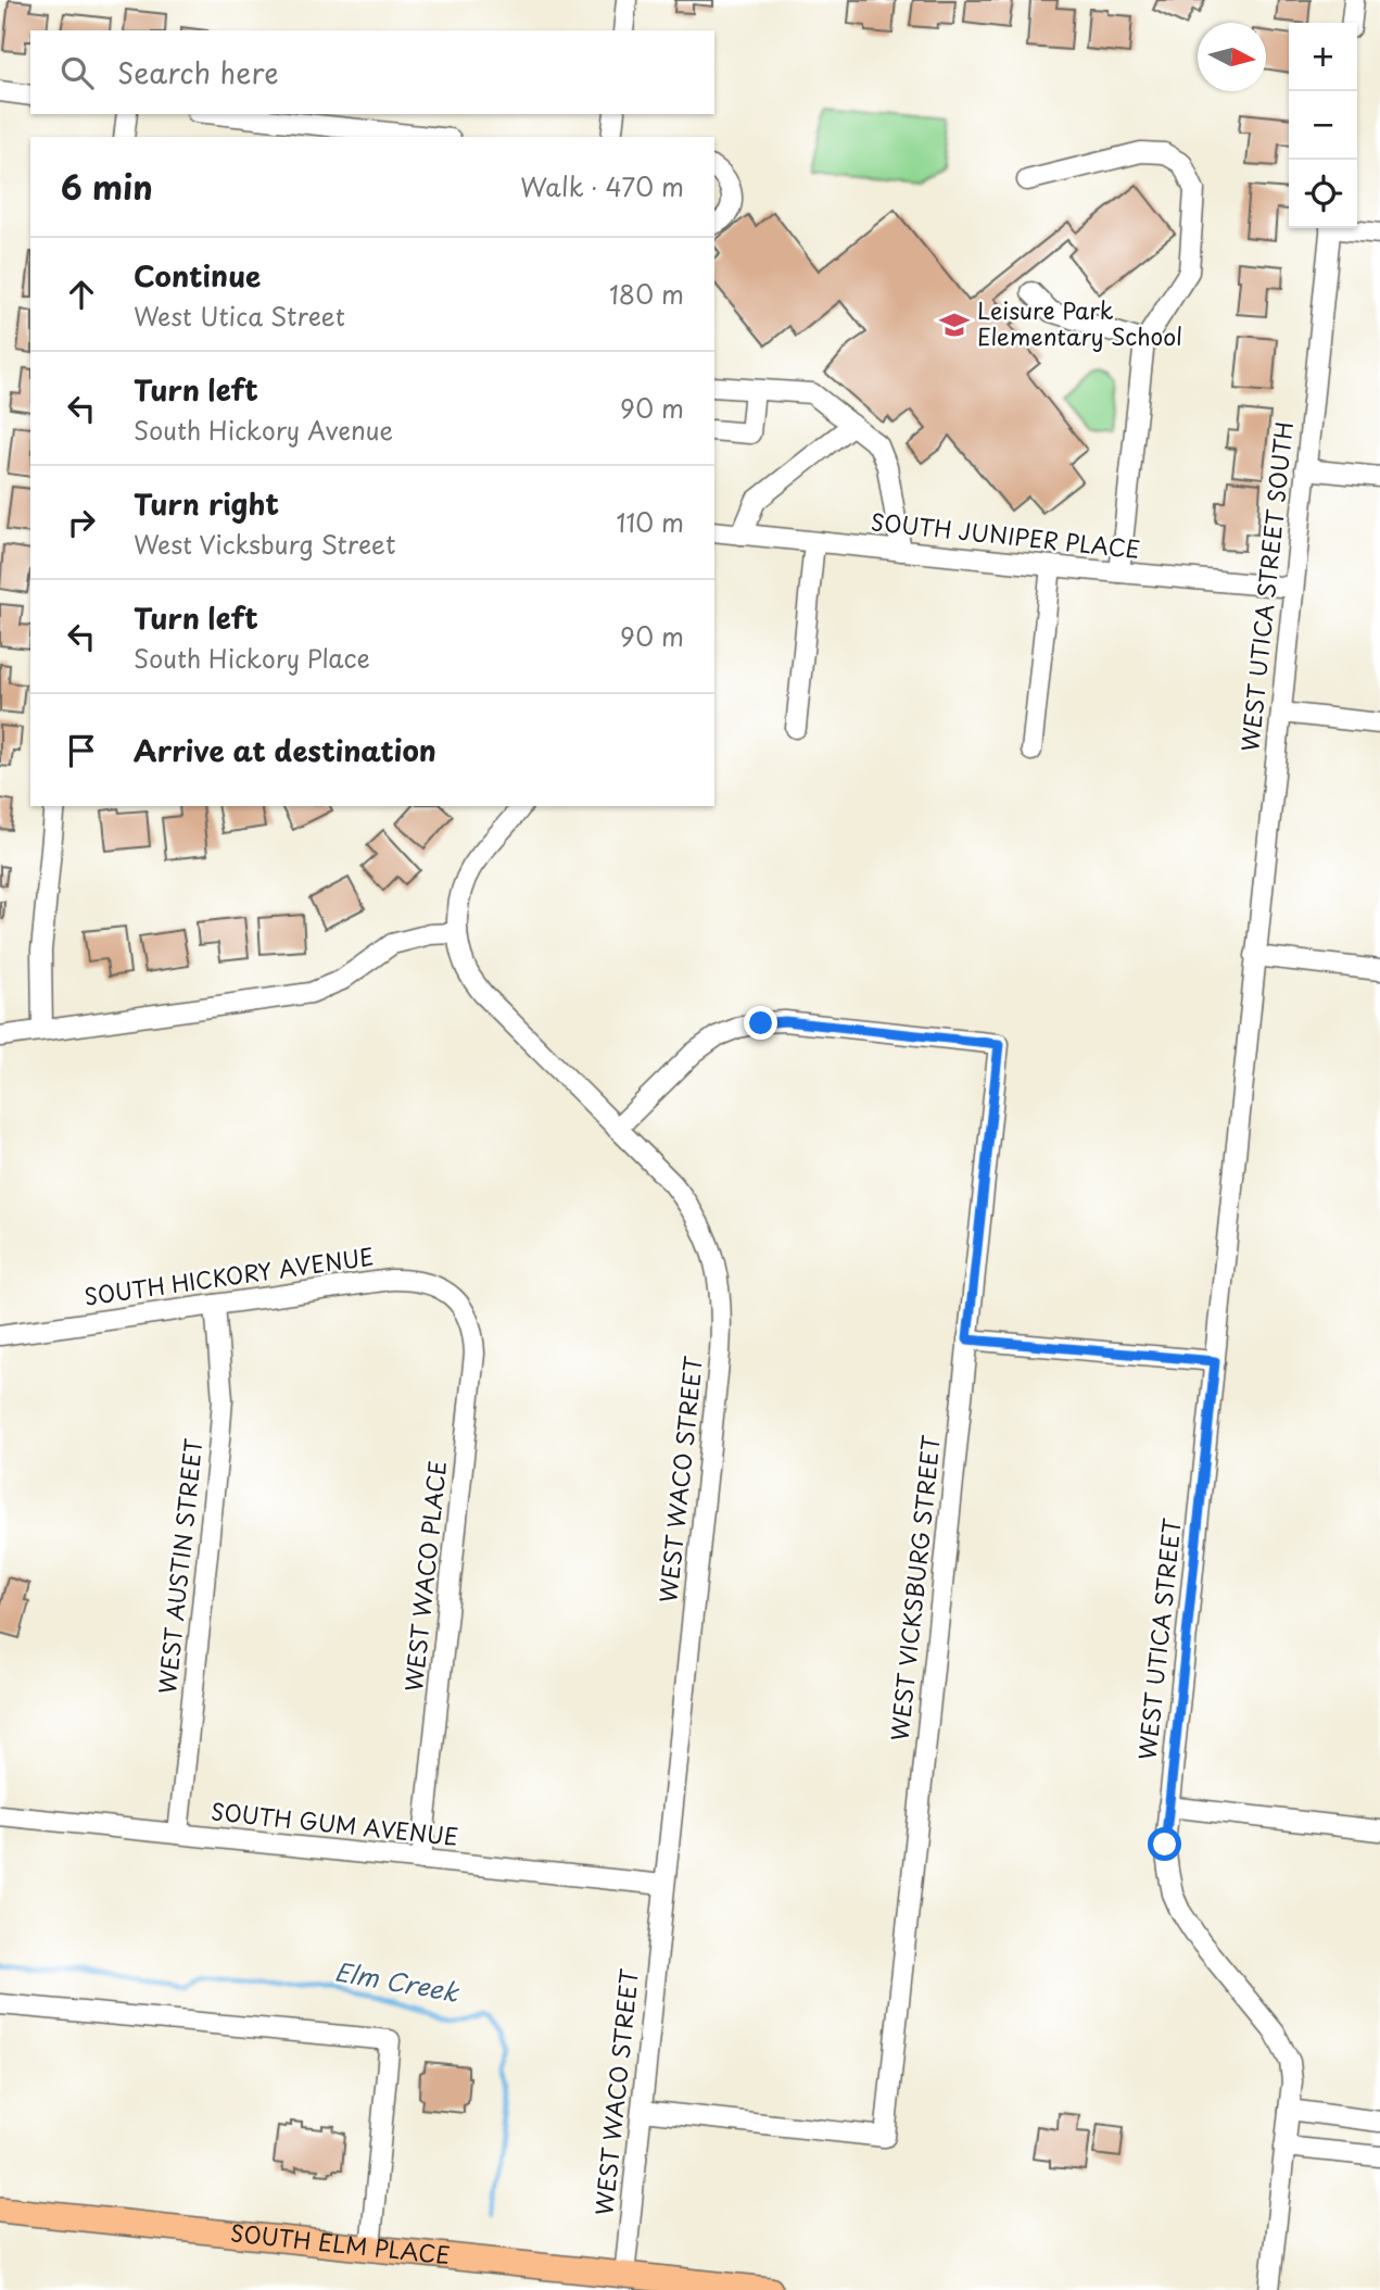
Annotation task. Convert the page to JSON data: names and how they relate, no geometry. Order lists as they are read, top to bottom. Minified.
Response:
{"streets":{"main road":["SOUTH ELM PLACE"],"street":["SOUTH JUNIPER PLACE","WEST UTICA STREET SOUTH","SOUTH HICKORY AVENUE","WEST WACO STREET","WEST AUSTIN STREET","WEST WACO PLACE","WEST VICKSBURG STREET","WEST UTICA STREET","SOUTH GUM AVENUE"]},"crossings":[["SOUTH JUNIPER PLACE","WEST UTICA STREET SOUTH"],["WEST UTICA STREET SOUTH","WEST UTICA STREET"],["SOUTH HICKORY AVENUE","WEST AUSTIN STREET"],["SOUTH HICKORY AVENUE","WEST WACO PLACE"],["WEST WACO STREET","WEST VICKSBURG STREET"],["WEST WACO STREET","SOUTH GUM AVENUE"],["WEST WACO STREET","SOUTH ELM PLACE"],["WEST AUSTIN STREET","SOUTH GUM AVENUE"],["WEST WACO PLACE","SOUTH GUM AVENUE"]],"water":["Elm Creek"],"places":{"school or university":["Leisure Park Elementary School"]},"north":"right","page":{"map_buttons":["+","−"],"search":"Search here","heading":["6 min","Walk · 470 m"],"list":[["Continue","West Utica Street","180 m"],["Turn left","South Hickory Avenue","90 m"],["Turn right","West Vicksburg Street","110 m"],["Turn left","South Hickory Place","90 m"],"Arrive at destination"]}}
